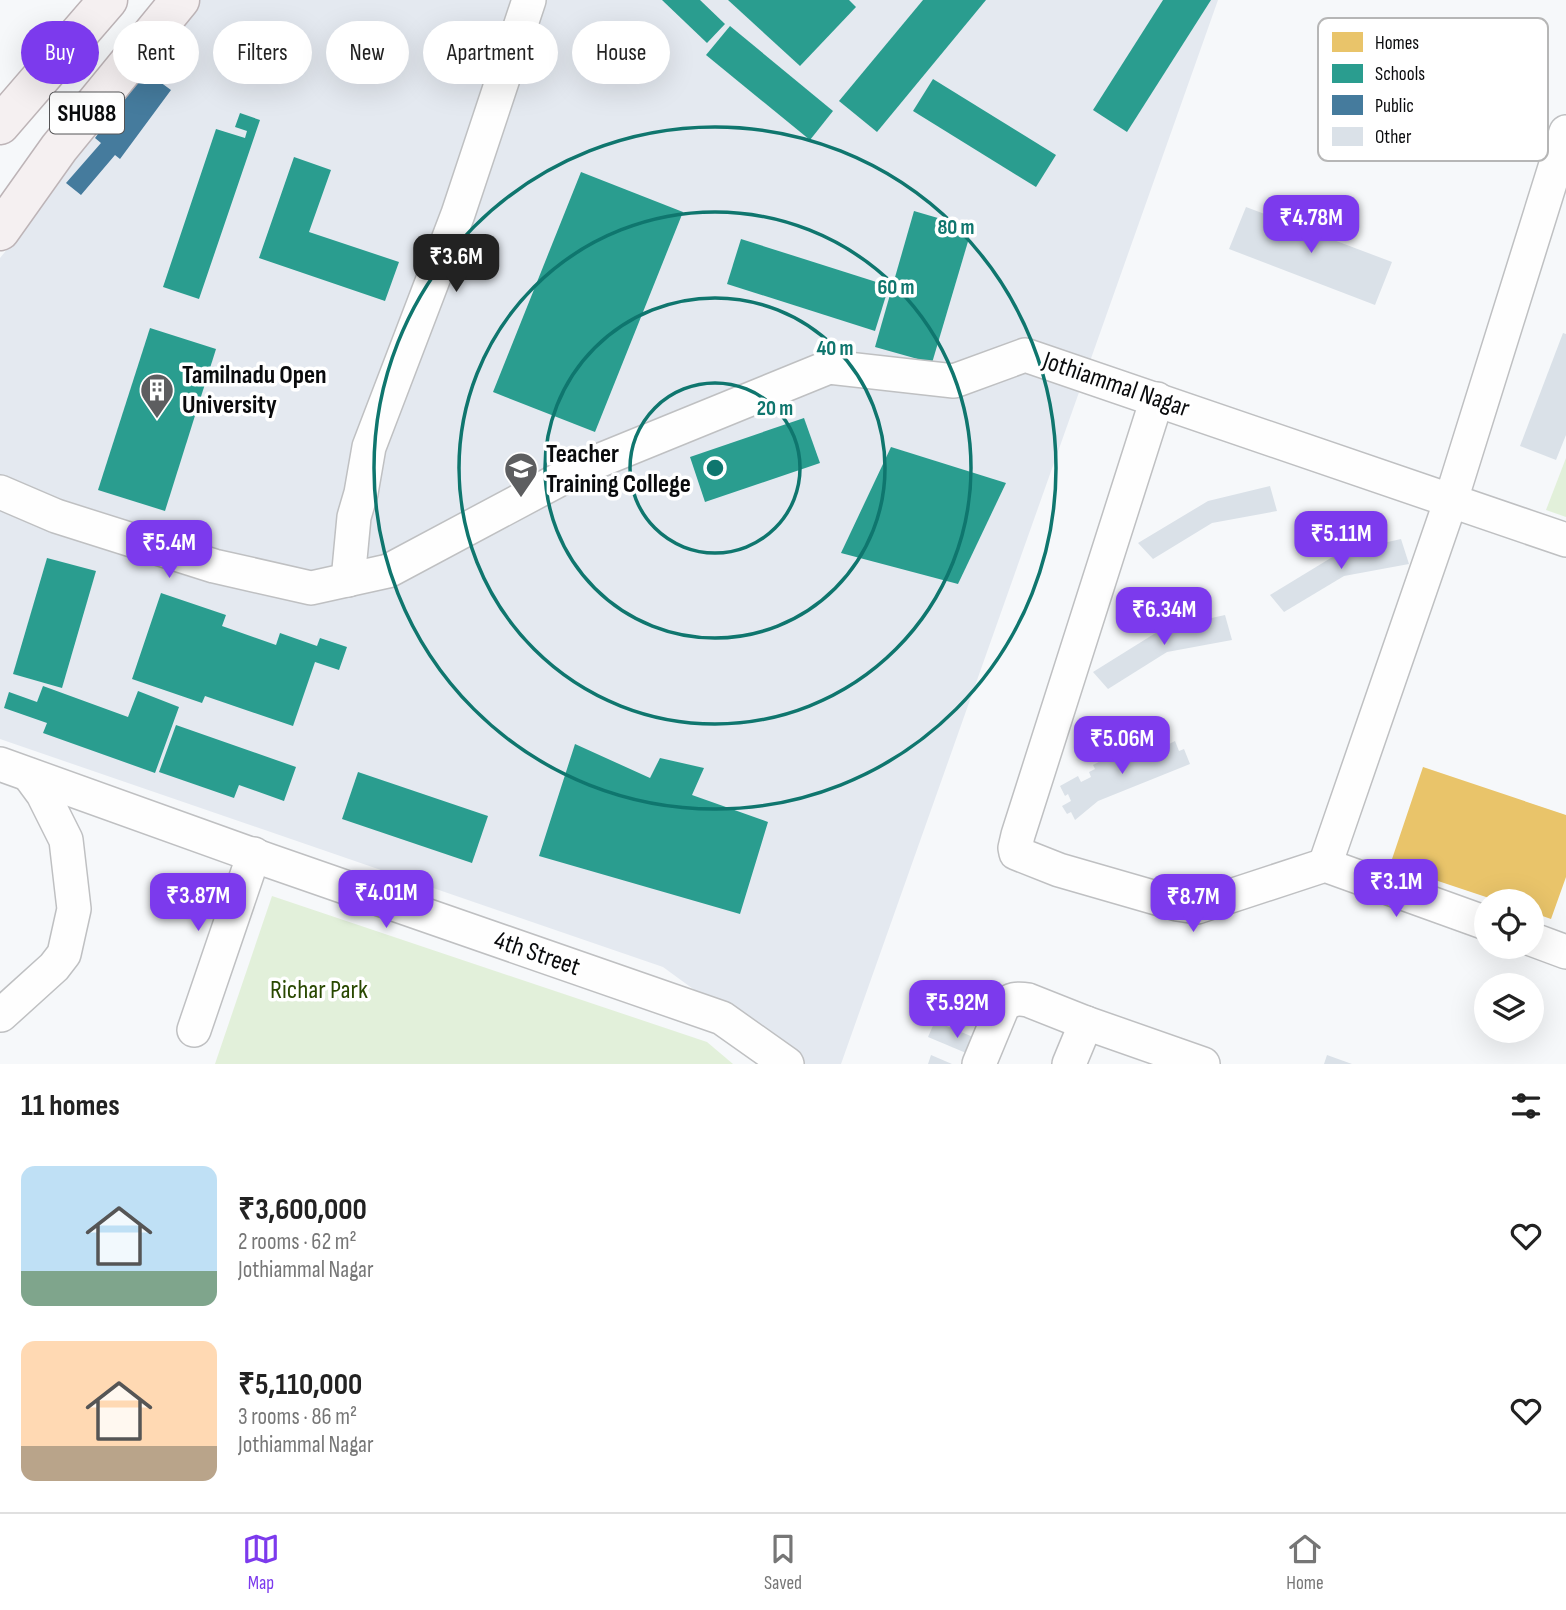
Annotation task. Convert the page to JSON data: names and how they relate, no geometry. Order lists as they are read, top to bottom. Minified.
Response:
{"streets":{"main road":["SHU88"],"street":["Jothiammal Nagar","4th Street"]},"parks":["Richar Park"],"places":{"building":["Tamilnadu Open University"],"school or university":["Teacher Training College"]},"legend":["Homes","Schools","Public","Other"],"page":{"chip":["Buy","Rent","Filters","New","Apartment","House"],"price":["₹4.78M","₹3.6M","₹5.11M","₹5.4M","₹6.34M","₹5.06M","₹3.1M","₹4.01M","₹3.87M","₹8.7M","₹5.92M"],"heading":"11 homes","list":[{"name":"₹3,600,000","note":"2 rooms · 62 m² · Jothiammal Nagar"},{"name":"₹5,110,000","note":"3 rooms · 86 m² · Jothiammal Nagar"}],"tabs":["Map","Saved","Home"]},"rings":["80 m","60 m","40 m","20 m"]}
